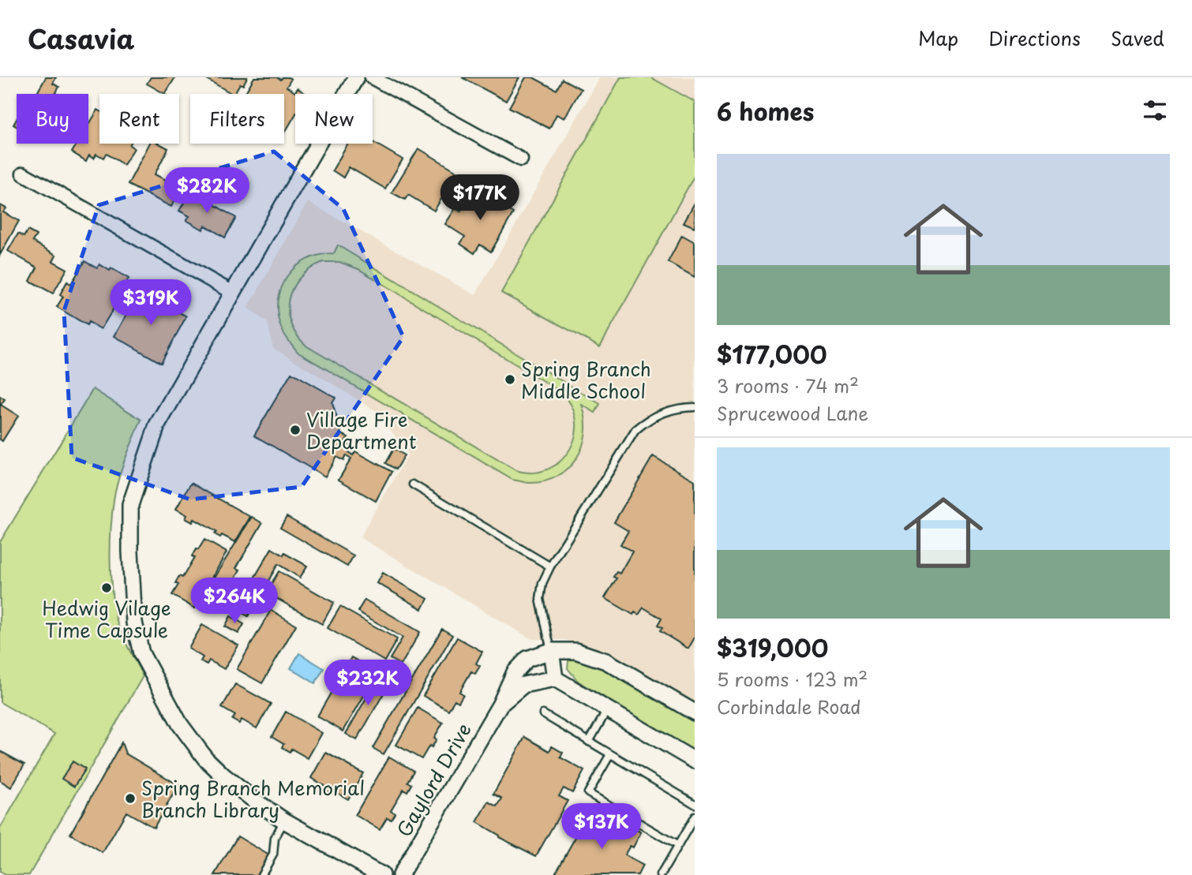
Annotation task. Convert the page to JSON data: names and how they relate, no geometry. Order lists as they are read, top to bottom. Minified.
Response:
{"streets":{"street":["Gaylord Drive"]},"places":["Spring Branch Middle School","Village Fire Department","Hedwig Vilage Time Capsule","Spring Branch Memorial Branch Library"],"page":{"header":"Casavia","nav":["Map","Directions","Saved"],"heading":"6 homes","chip":["Buy","Rent","Filters","New"],"list":[{"name":"$177,000","note":"3 rooms · 74 m² · Sprucewood Lane"},{"name":"$319,000","note":"5 rooms · 123 m² · Corbindale Road"}],"price":["$282K","$177K","$319K","$264K","$232K","$137K"]}}
